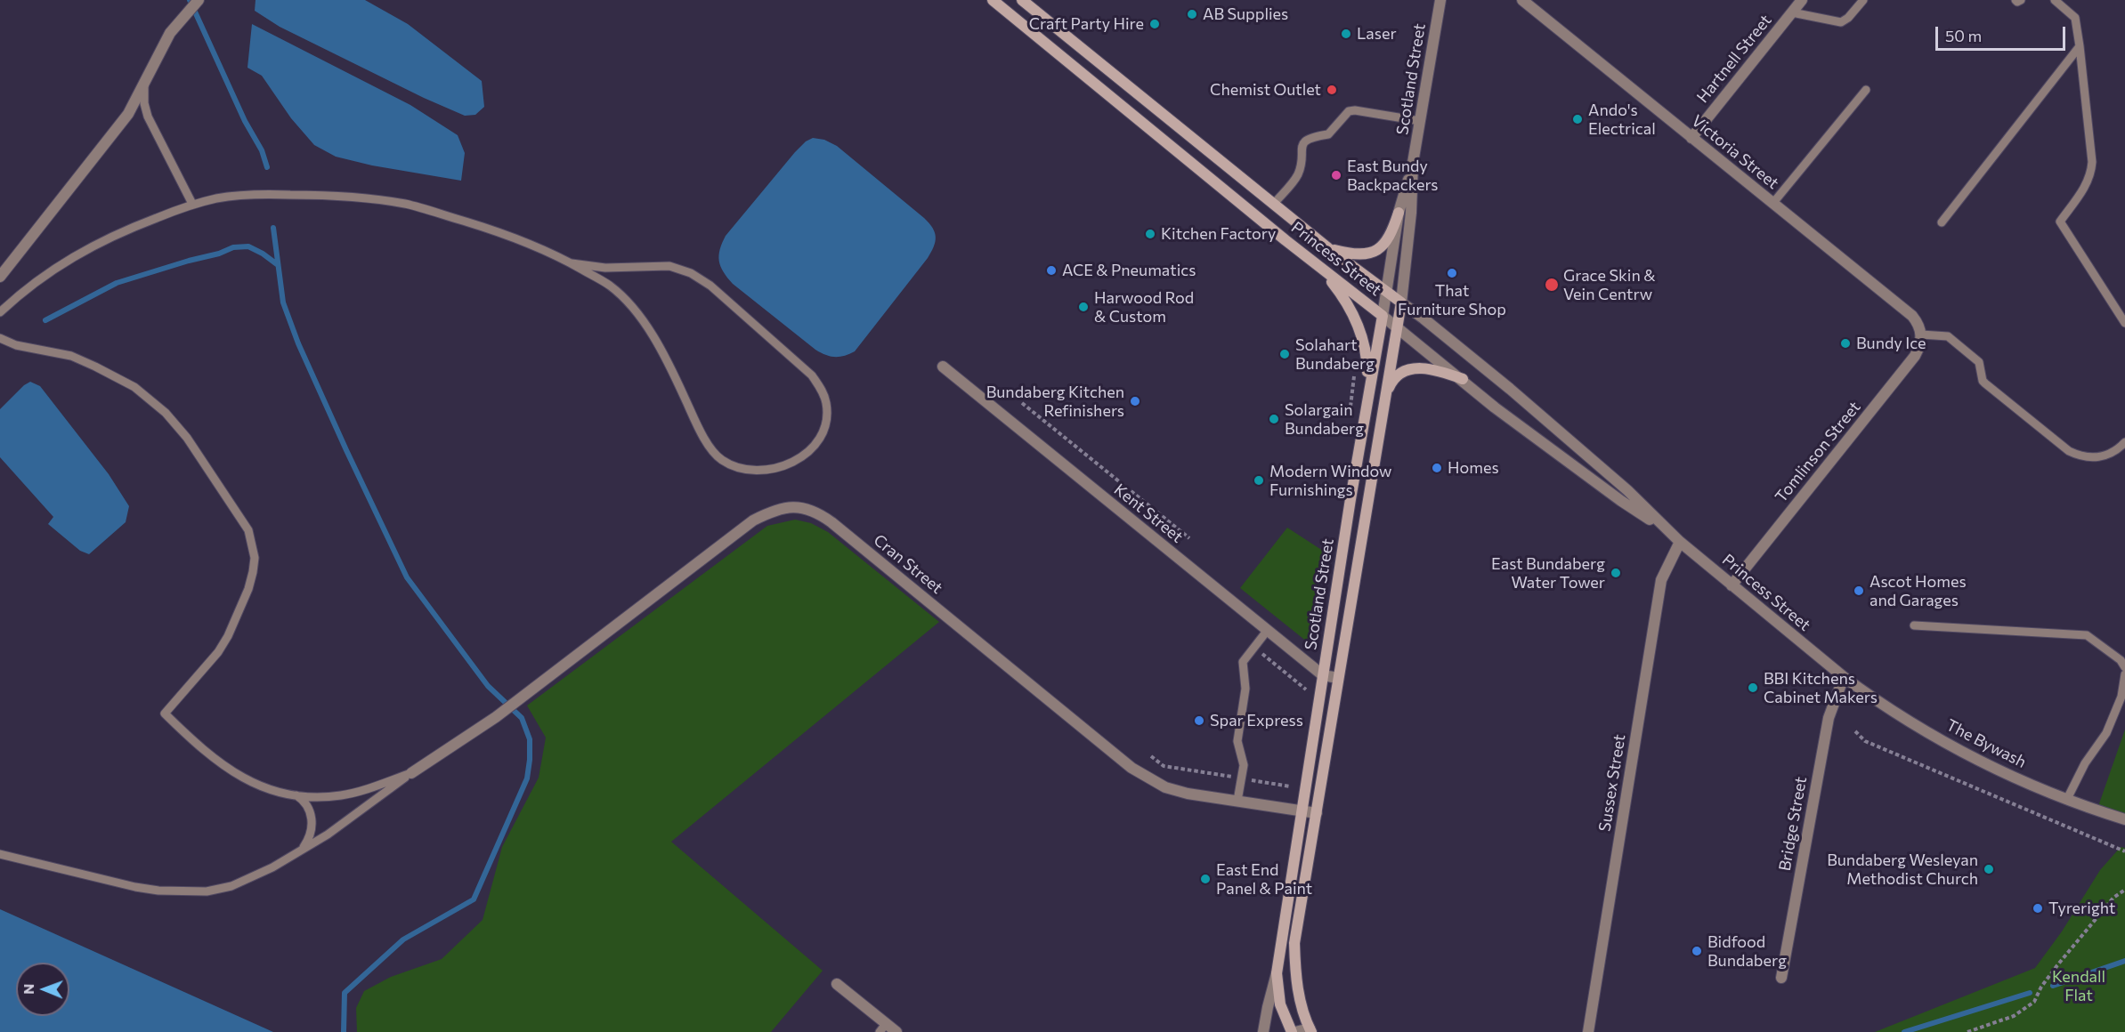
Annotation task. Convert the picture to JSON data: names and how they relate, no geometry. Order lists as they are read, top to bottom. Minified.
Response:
{"streets":{"main road":["Scotland Street","Princess Street"],"street":["Hartnell Street","Victoria Street","Tomlinson Street","Kent Street","Cran Street","The Bywash","Sussex Street","Bridge Street"]},"crossings":[["Hartnell Street","Victoria Street"],["Scotland Street","Princess Street"],["Scotland Street","Kent Street"],["Scotland Street","Cran Street"],["Victoria Street","Tomlinson Street"],["Princess Street","Tomlinson Street"],["Princess Street","The Bywash"],["Princess Street","Sussex Street"],["Princess Street","Bridge Street"],["The Bywash","Bridge Street"]],"parks":["Kendall Flat"],"places":["AB Supplies","Craft Party Hire","Laser","Chemist Outlet","Ando's Electrical","East Bundy Backpackers","Kitchen Factory","ACE & Pneumatics","That Furniture Shop","Grace Skin & Vein Centrw","Harwood Rod & Custom","Bundy Ice","Solahart Bundaberg","Bundaberg Kitchen Refinishers","Solargain Bundaberg","Homes","Modern Window Furnishings","East Bundaberg Water Tower","Ascot Homes and Garages","BBI Kitchens Cabinet Makers","Spar Express","Bundaberg Wesleyan Methodist Church","East End Panel & Paint","Tyreright","Bidfood Bundaberg"],"scale_bar":"50 m","north":"left"}
